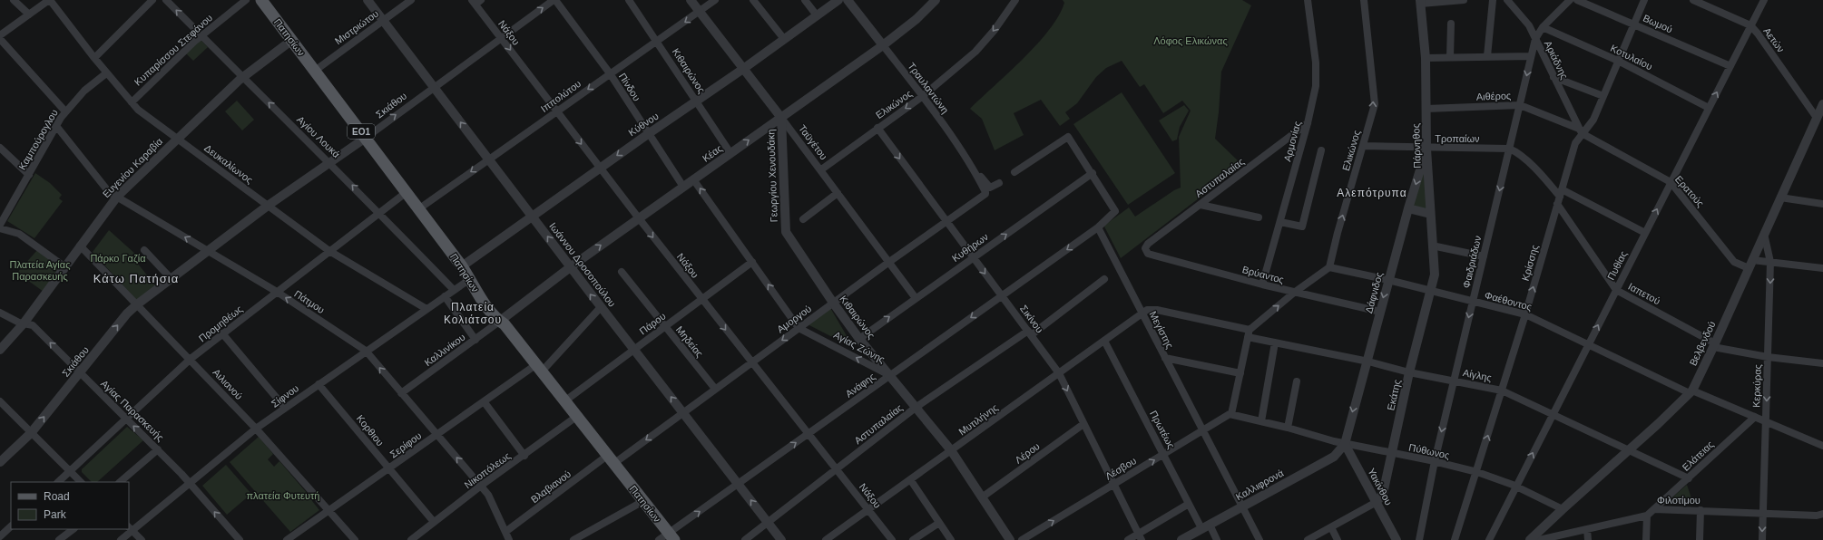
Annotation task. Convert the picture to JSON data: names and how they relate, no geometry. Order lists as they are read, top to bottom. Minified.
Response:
{"streets":{"main road":["Πατησίων","ΕΟ1"],"street":["Βωμού","Μιστριώτου","Νάξου","Αετών","Κυπαρίσσου Στεφάνου","Κοτυλαίου","Αριάδνης","Κιθαιρώνος","Πίνδου","Τραυλαντώνη","Ιππολύτου","Αιθέρος","Ελικώνος","Σκιάθου","Κύθνου","Αγίου Λουκά","Τροπαίων","Καμπούρογλου","Αρμονίας","Ταϋγέτου","Πάρνηθος","Κέας","Δευκαλίωνος","Ευγενίου Καραβία","Γεωργίου Χενουδάκη","Αστυπαλαίας","Ερατούς","Κυθήρων","Φαιδριάδων","Κρίσσης","Ιωάννου Δροσοπούλου","Πυθίας","Βρύαντος","Δάφνιδος","Ιαπετού","Φαέθοντος","Πάτμου","Αμοργού","Σικίνου","Προμηθέως","Πάρου","Μεγίστης","Μηδείας","Βελβενδού","Αγίας Ζώνης","Καλλινίκου","Αίγλης","Αιλιανού","Ανάφης","Κερκύρας","Εκάτης","Σίφνου","Αγίας Παρασκευής","Μυτιλήνης","Πρωτέως","Κορθιου","Σερίφου","Πύθωνος","Λέρου","Ελάτειας","Λέσβου","Νικοπόλεως","Καλλιφρονά","Βλαβιανού","Υακίνθου","Φιλοτίμου"]},"crossings":[["Βωμού","Κρίσσης"],["Βωμού","Πυθίας"],["Μιστριώτου","Πατησίων"],["Μιστριώτου","Ιωάννου Δροσοπούλου"],["Νάξου","Ιππολύτου"],["Νάξου","Σκιάθου"],["Νάξου","Κύθνου"],["Νάξου","Κέας"],["Νάξου","Αστυπαλαίας"],["Νάξου","Αμοργού"],["Νάξου","Πάρου"],["Νάξου","Ανάφης"],["Νάξου","Μυτιλήνης"],["Πατησίων","Ιππολύτου"],["Πατησίων","Σκιάθου"],["Πατησίων","Κύθνου"],["Πατησίων","Κέας"],["Πατησίων","Ευγενίου Καραβία"],["Πατησίων","Αμοργού"],["Πατησίων","Προμηθέως"],["Πατησίων","Πάρου"],["Πατησίων","Καλλινίκου"],["Πατησίων","Ανάφης"],["Πατησίων","Σίφνου"],["Πατησίων","Σερίφου"],["Πατησίων","Νικοπόλεως"],["Πατησίων","Βλαβιανού"],["Αετών","Πυθίας"],["Αετών","Βελβενδού"],["Κυπαρίσσου Στεφάνου","Αγίου Λουκά"],["Κυπαρίσσου Στεφάνου","Δευκαλίωνος"],["Κοτυλαίου","Φαιδριάδων"],["Κοτυλαίου","Κρίσσης"],["Κοτυλαίου","Πυθίας"],["Αριάδνης","Αιθέρος"],["Αριάδνης","Ερατούς"],["Αριάδνης","Φαιδριάδων"],["Αριάδνης","Κρίσσης"],["Κιθαιρώνος","Ιππολύτου"],["Κιθαιρώνος","Κύθνου"],["Κιθαιρώνος","Κέας"],["Κιθαιρώνος","Γεωργίου Χενουδάκη"],["Κιθαιρώνος","Κυθήρων"],["Κιθαιρώνος","Αμοργού"],["Κιθαιρώνος","Αγίας Ζώνης"],["Κιθαιρώνος","Ανάφης"],["Πίνδου","Ιππολύτου"],["Πίνδου","Σκιάθου"],["Πίνδου","Κύθνου"],["Πίνδου","Κέας"],["Τραυλαντώνη","Ελικώνος"],["Τραυλαντώνη","Κέας"],["Τραυλαντώνη","Αμοργού"],["Ιππολύτου","Ταϋγέτου"],["Ιππολύτου","Ιωάννου Δροσοπούλου"],["Αιθέρος","Πάρνηθος"],["Αιθέρος","Ερατούς"],["Αιθέρος","Φαιδριάδων"],["Αιθέρος","Κρίσσης"],["Ελικώνος","Τροπαίων"],["Ελικώνος","Ταϋγέτου"],["Ελικώνος","Φαέθοντος"],["Ελικώνος","Σικίνου"],["Σκιάθου","Αγίου Λουκά"],["Σκιάθου","Δευκαλίωνος"],["Σκιάθου","Ιωάννου Δροσοπούλου"],["Σκιάθου","Πάτμου"],["Σκιάθου","Αιλιανού"],["Σκιάθου","Αγίας Παρασκευής"],["Κύθνου","Ταϋγέτου"],["Κύθνου","Ιωάννου Δροσοπούλου"],["Αγίου Λουκά","Ευγενίου Καραβία"],["Αγίου Λουκά","Προμηθέως"],["Αγίου Λουκά","Σίφνου"],["Τροπαίων","Πάρνηθος"],["Τροπαίων","Φαιδριάδων"],["Τροπαίων","Δάφνιδος"],["Καμπούρογλου","Δευκαλίωνος"],["Καμπούρογλου","Πάτμου"],["Αρμονίας","Αστυπαλαίας"],["Αρμονίας","Βρύαντος"],["Ταϋγέτου","Κέας"],["Ταϋγέτου","Γεωργίου Χενουδάκη"],["Ταϋγέτου","Κυθήρων"],["Ταϋγέτου","Αμοργού"],["Πάρνηθος","Δάφνιδος"],["Πάρνηθος","Φαέθοντος"],["Πάρνηθος","Εκάτης"],["Κέας","Γεωργίου Χενουδάκη"],["Κέας","Ιωάννου Δροσοπούλου"],["Κέας","Αγίας Ζώνης"],["Κέας","Καλλινίκου"],["Δευκαλίωνος","Ευγενίου Καραβία"],["Δευκαλίωνος","Προμηθέως"],["Δευκαλίωνος","Σίφνου"],["Ευγενίου Καραβία","Πάτμου"],["Ευγενίου Καραβία","Αιλιανού"],["Ευγενίου Καραβία","Αγίας Παρασκευής"],["Αστυπαλαίας","Ιωάννου Δροσοπούλου"],["Αστυπαλαίας","Βρύαντος"],["Αστυπαλαίας","Σικίνου"],["Αστυπαλαίας","Αγίας Ζώνης"],["Ερατούς","Κρίσσης"],["Ερατούς","Πυθίας"],["Ερατούς","Βελβενδού"],["Ερατούς","Κερκύρας"],["Κυθήρων","Σικίνου"],["Φαιδριάδων","Φαέθοντος"],["Φαιδριάδων","Αίγλης"],["Φαιδριάδων","Πύθωνος"],["Κρίσσης","Ιαπετού"],["Κρίσσης","Φαέθοντος"],["Κρίσσης","Αίγλης"],["Κρίσσης","Πύθωνος"],["Ιωάννου Δροσοπούλου","Αμοργού"],["Ιωάννου Δροσοπούλου","Πάρου"],["Ιωάννου Δροσοπούλου","Ανάφης"],["Ιωάννου Δροσοπούλου","Σερίφου"],["Πυθίας","Ιαπετού"],["Πυθίας","Φαέθοντος"],["Πυθίας","Αίγλης"],["Πυθίας","Πύθωνος"],["Βρύαντος","Δάφνιδος"],["Δάφνιδος","Φαέθοντος"],["Δάφνιδος","Αίγλης"],["Δάφνιδος","Πύθωνος"],["Δάφνιδος","Καλλιφρονά"],["Δάφνιδος","Υακίνθου"],["Ιαπετού","Βελβενδού"],["Ιαπετού","Κερκύρας"],["Φαέθοντος","Βελβενδού"],["Φαέθοντος","Κερκύρας"],["Φαέθοντος","Εκάτης"],["Φαέθοντος","Ελάτειας"],["Πάτμου","Προμηθέως"],["Πάτμου","Καλλινίκου"],["Πάτμου","Σίφνου"],["Πάτμου","Σερίφου"],["Πάτμου","Νικοπόλεως"],["Πάτμου","Βλαβιανού"],["Αμοργού","Σικίνου"],["Αμοργού","Μηδείας"],["Αμοργού","Αγίας Ζώνης"],["Αμοργού","Βλαβιανού"],["Σικίνου","Ανάφης"],["Σικίνου","Μυτιλήνης"],["Σικίνου","Λέρου"],["Σικίνου","Λέσβου"],["Προμηθέως","Αιλιανού"],["Προμηθέως","Αγίας Παρασκευής"],["Πάρου","Μηδείας"],["Πάρου","Αγίας Ζώνης"],["Μεγίστης","Αίγλης"],["Μεγίστης","Ανάφης"],["Μεγίστης","Μυτιλήνης"],["Μεγίστης","Λέσβου"],["Μεγίστης","Καλλιφρονά"],["Βελβενδού","Αίγλης"],["Βελβενδού","Κερκύρας"],["Βελβενδού","Πύθωνος"],["Αγίας Ζώνης","Ανάφης"],["Αγίας Ζώνης","Μυτιλήνης"],["Αγίας Ζώνης","Λέρου"],["Αίγλης","Εκάτης"],["Αίγλης","Μυτιλήνης"],["Αίγλης","Ελάτειας"],["Αιλιανού","Σίφνου"],["Αιλιανού","Σερίφου"],["Κερκύρας","Φιλοτίμου"],["Εκάτης","Πύθωνος"],["Εκάτης","Υακίνθου"],["Σίφνου","Αγίας Παρασκευής"],["Σίφνου","Κορθιου"],["Μυτιλήνης","Πρωτέως"],["Πρωτέως","Λέσβου"],["Πρωτέως","Καλλιφρονά"],["Κορθιου","Σερίφου"],["Κορθιου","Νικοπόλεως"],["Πύθωνος","Λέσβου"],["Πύθωνος","Καλλιφρονά"],["Πύθωνος","Υακίνθου"],["Ελάτειας","Φιλοτίμου"],["Καλλιφρονά","Υακίνθου"]],"one_way":["Νάξου","Ιππολύτου","Σκιάθου","Αγίου Λουκά","Κυθήρων","Φαιδριάδων","Ιωάννου Δροσοπούλου","Πυθίας","Δάφνιδος","Σικίνου","Αγίας Ζώνης","Κερκύρας","Αγίας Παρασκευής"],"districts":["Αλεπότρυπα","Κάτω Πατήσια","Πλατεία Κολιάτσου"],"parks":["Λόφος Ελικώνας","Πάρκο Γαζία","Πλατεία Αγίας Παρασκευής","πλατεία Φυτευτή"],"legend":["Road","Park"]}
